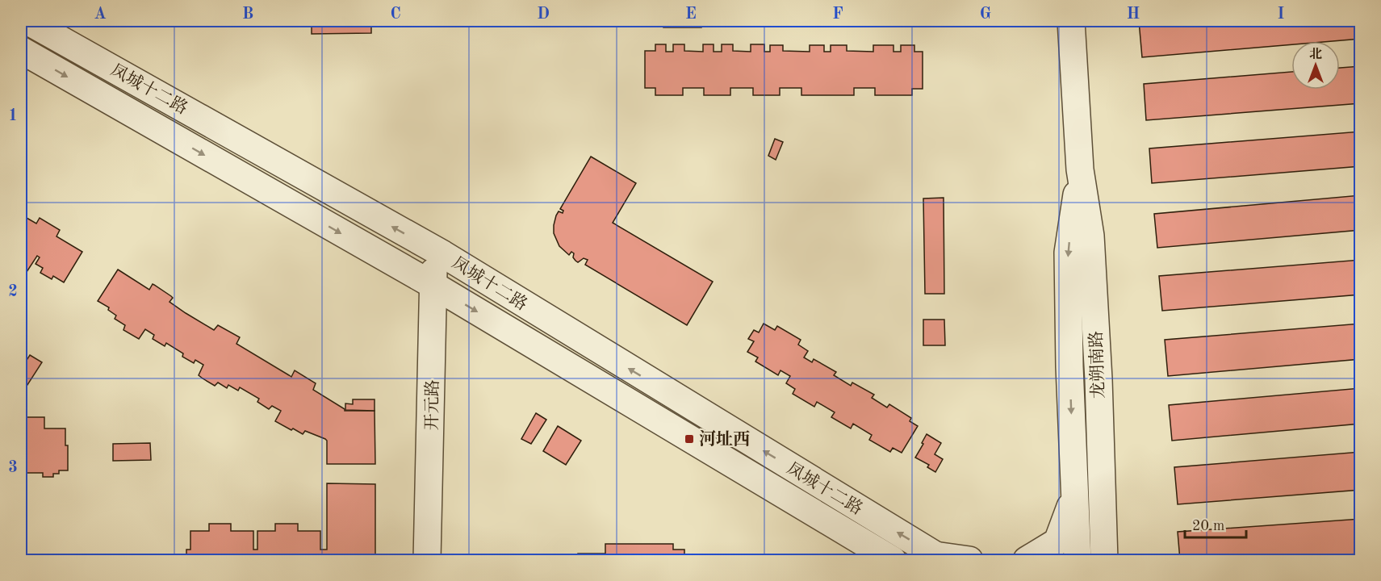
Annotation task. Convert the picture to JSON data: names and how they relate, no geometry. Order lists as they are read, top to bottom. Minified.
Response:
{"streets":{"street":["凤城十二路","龙朔南路","开元路"]},"crossings":[["凤城十二路","开元路"]],"places":{"transit":["河址西"]},"scale_bar":"20 m","north":"top","grid":{"columns":["A","B","C","D","E","F","G","H","I"],"rows":["1","2","3"]}}
